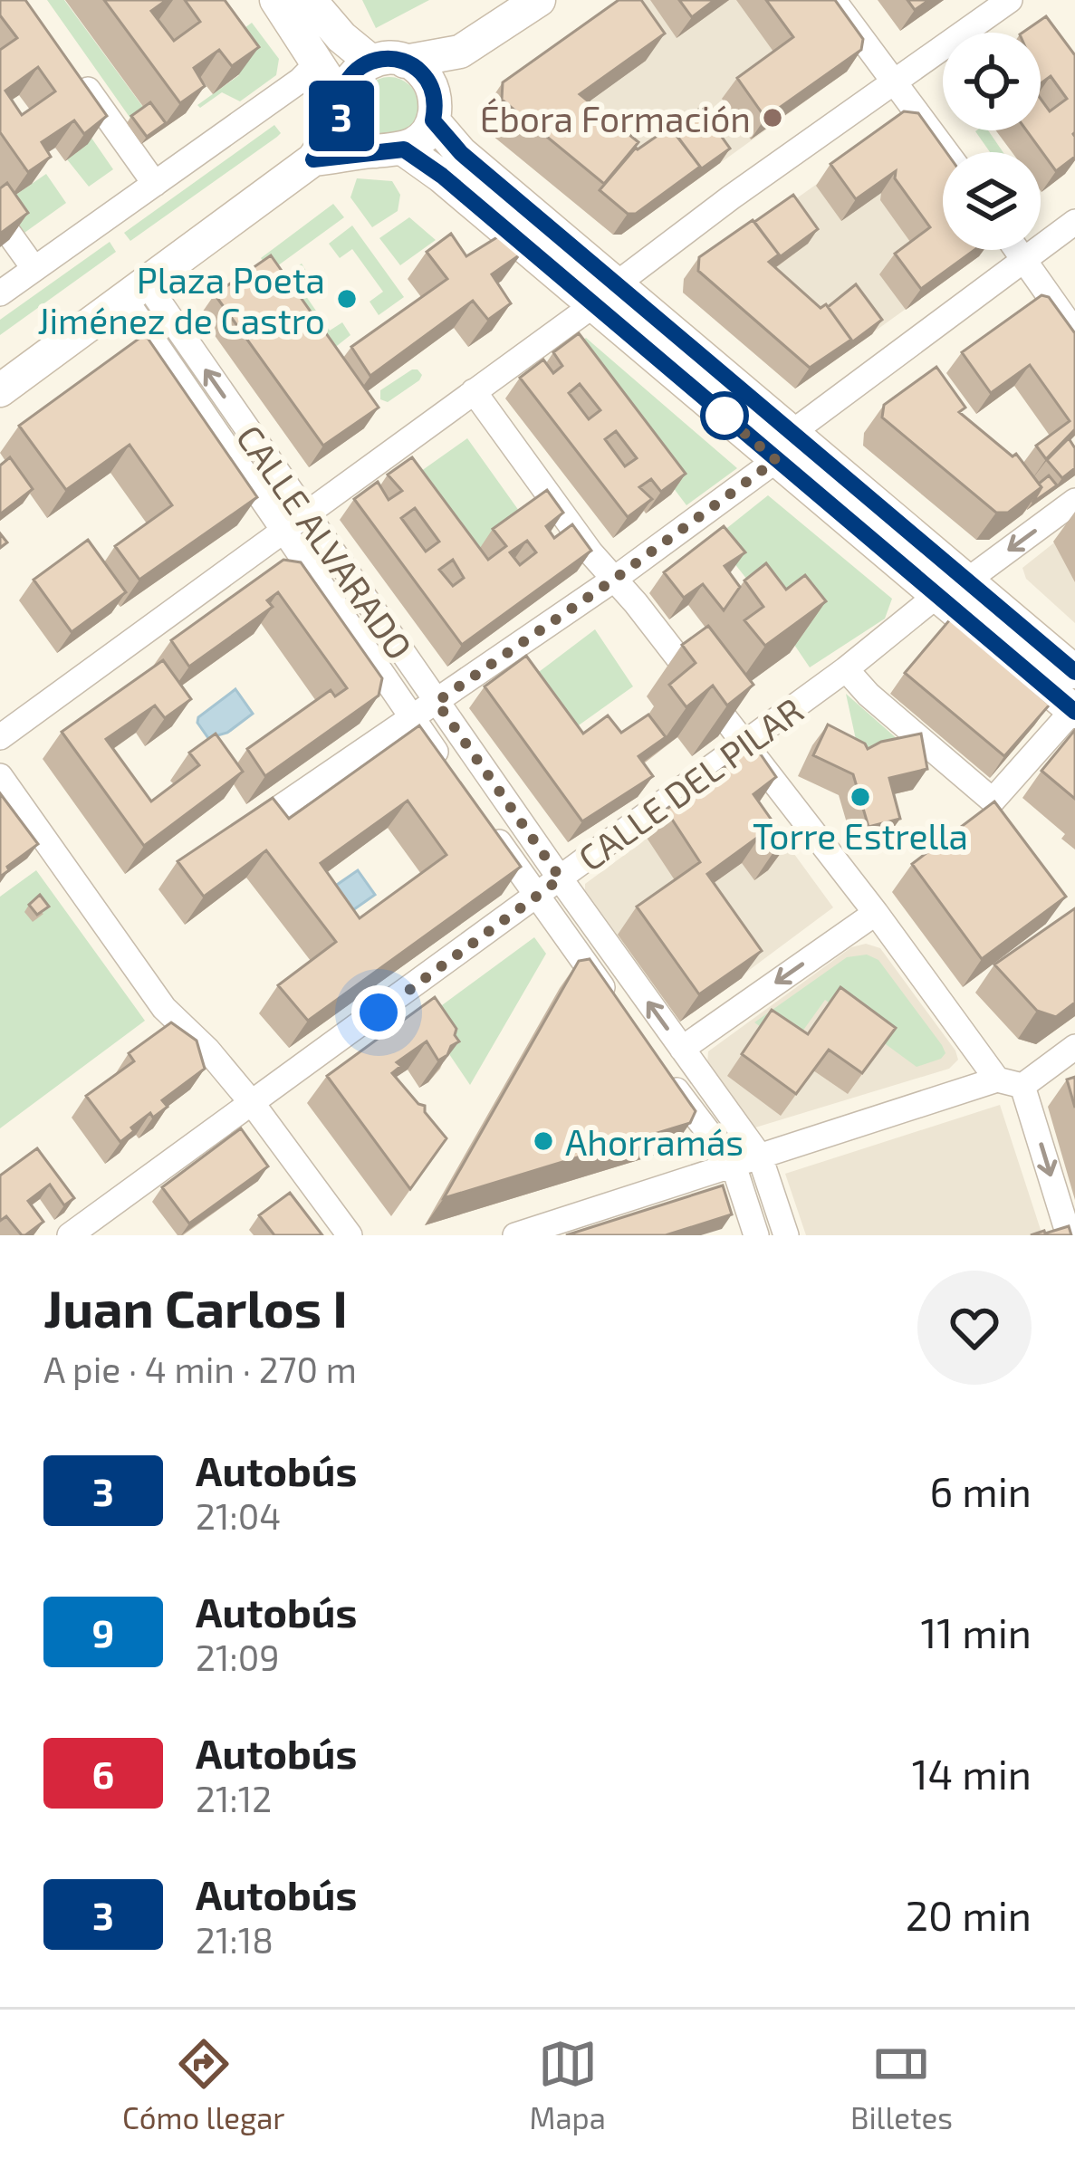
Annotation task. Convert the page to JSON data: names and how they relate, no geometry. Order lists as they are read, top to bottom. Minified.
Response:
{"streets":{"street":["CALLE ALVARADO","CALLE DEL PILAR"]},"crossings":[["CALLE ALVARADO","CALLE DEL PILAR"]],"places":["Ébora Formación","Plaza Poeta Jiménez de Castro","Torre Estrella","Ahorramás"],"lines":["bus line 3"],"page":{"on_map":"3","heading":["Juan Carlos I","A pie · 4 min · 270 m"],"list":[{"mark":"3","name":"Autobús","note":"21:04","value":"6 min"},{"mark":"9","name":"Autobús","note":"21:09","value":"11 min"},{"mark":"6","name":"Autobús","note":"21:12","value":"14 min"},{"mark":"3","name":"Autobús","note":"21:18","value":"20 min"}],"tabs":["Cómo llegar","Mapa","Billetes"]}}
